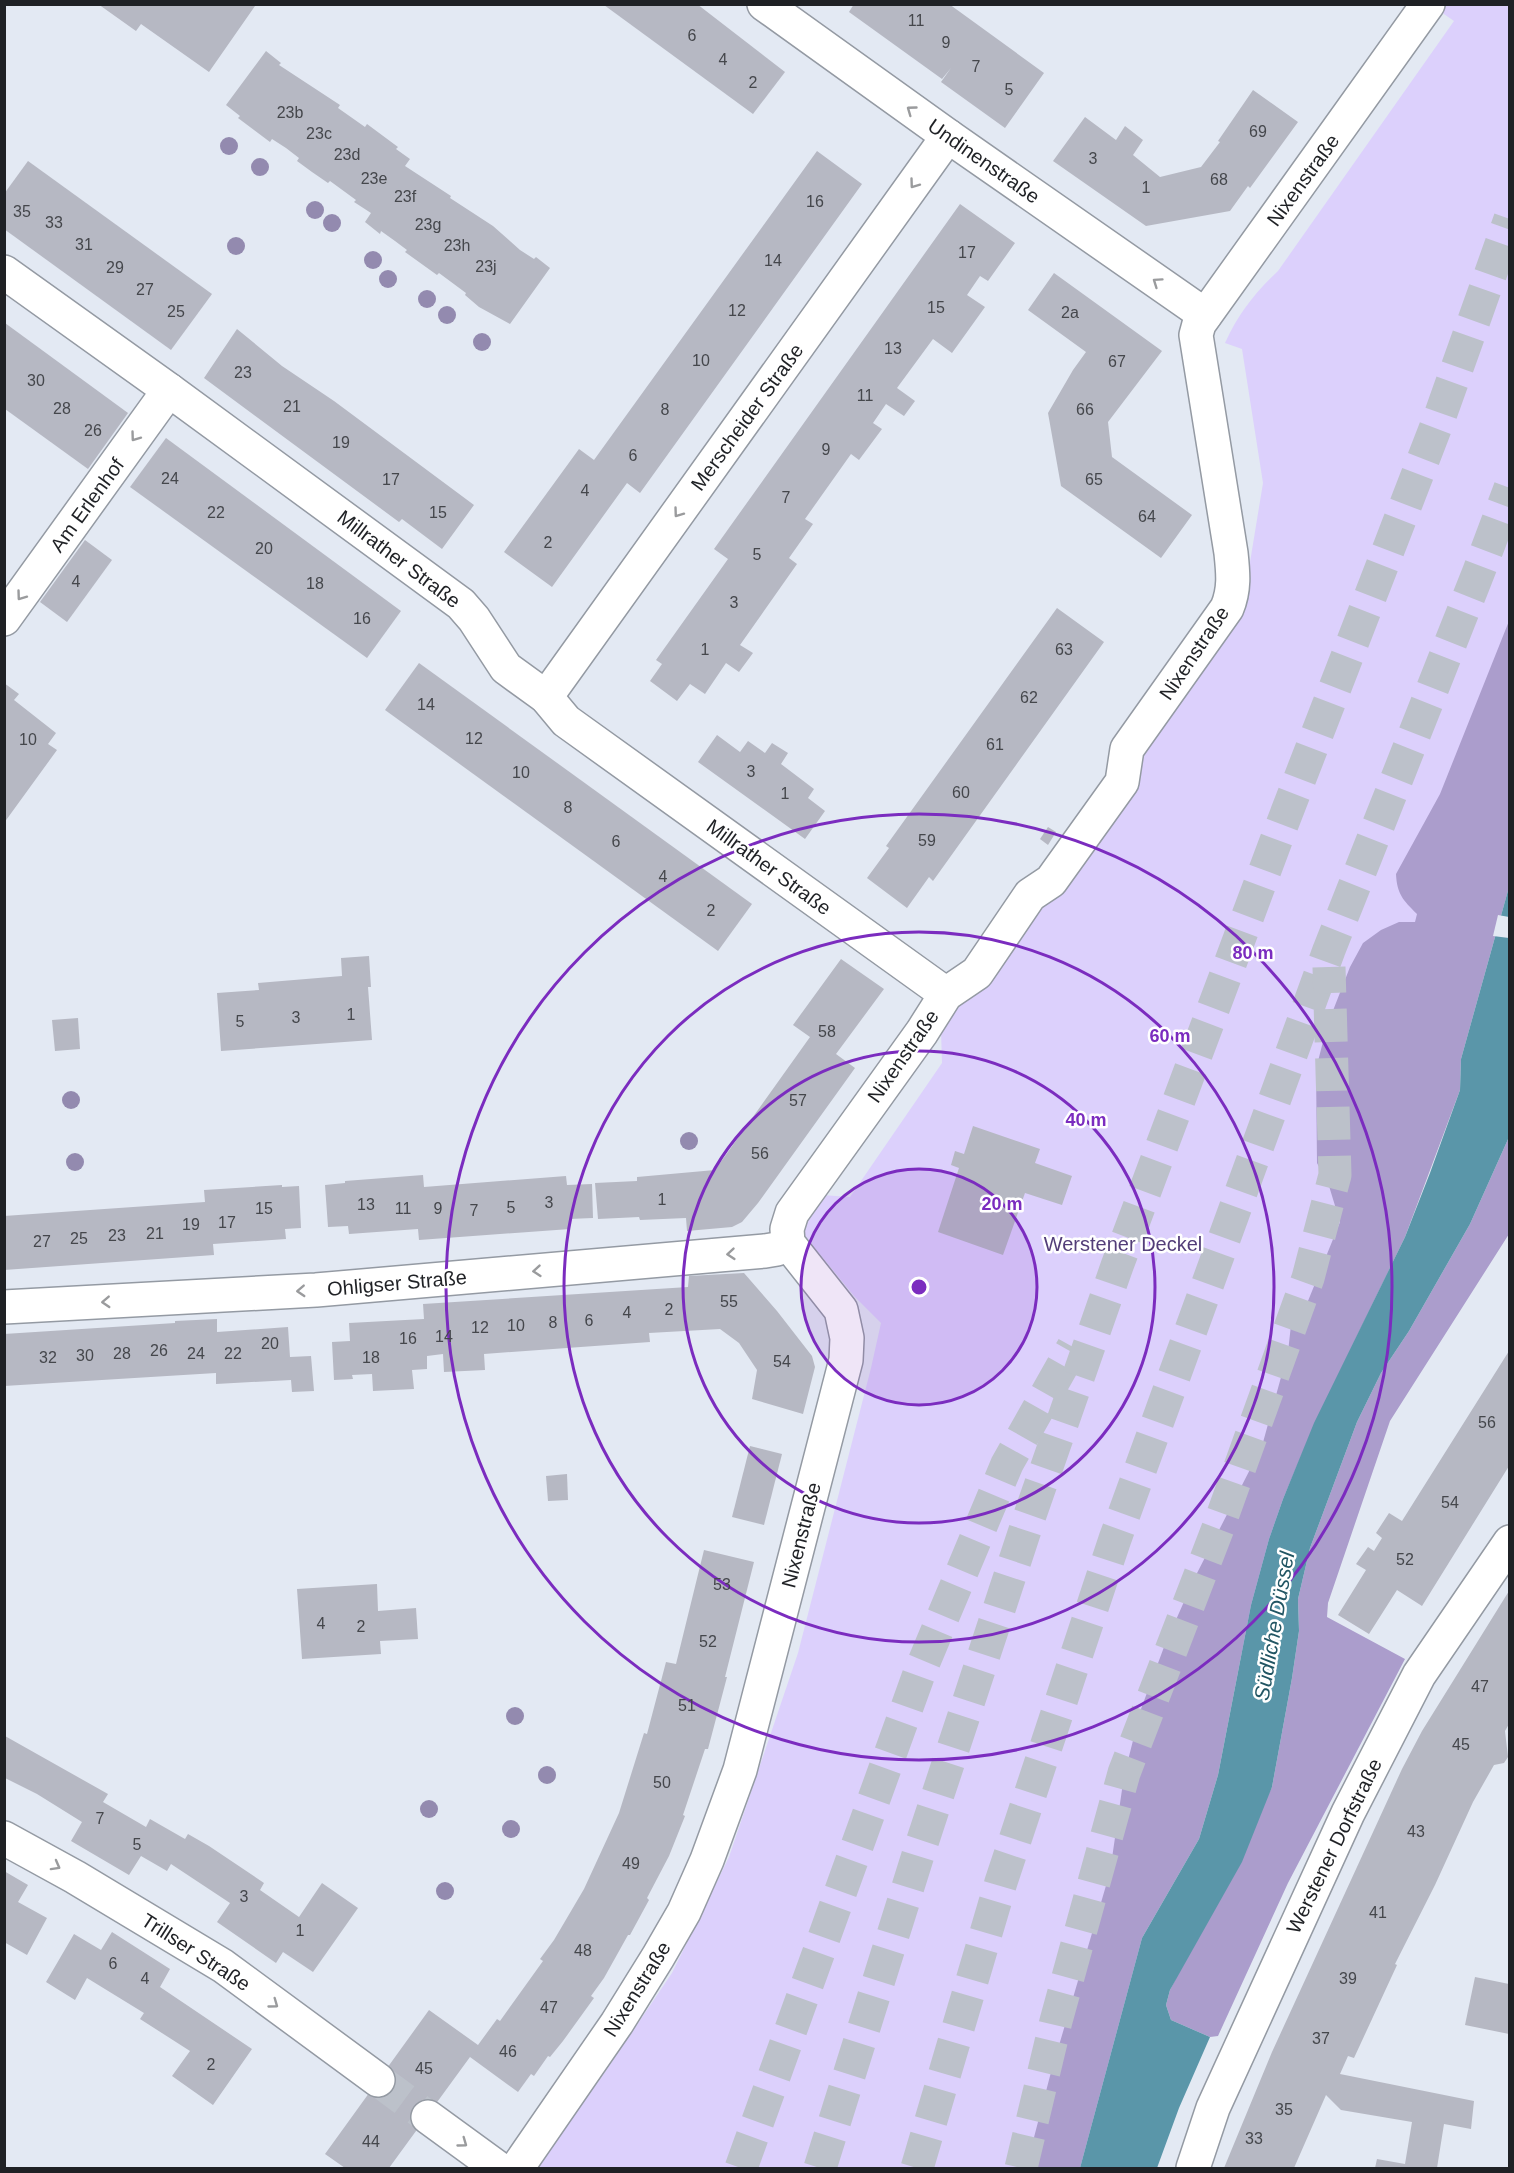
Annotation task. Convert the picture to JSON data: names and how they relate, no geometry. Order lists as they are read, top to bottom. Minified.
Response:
{"streets":{"street":["Undinenstraße","Nixenstraße","Merscheider Straße","Am Erlenhof","Millrather Straße","Ohligser Straße","Werstener Dorfstraße","Trillser Straße"]},"crossings":[["Undinenstraße","Nixenstraße"],["Undinenstraße","Merscheider Straße"],["Nixenstraße","Millrather Straße"],["Nixenstraße","Ohligser Straße"],["Merscheider Straße","Millrather Straße"],["Am Erlenhof","Millrather Straße"]],"one_way":["Undinenstraße","Merscheider Straße","Am Erlenhof","Ohligser Straße","Trillser Straße"],"water":["Südliche Düssel"],"parks":["Werstener Deckel"],"house_numbers":["11","6","9","4","7","2","5","23b","69","23c","23d","3","23e","68","1","23f","16","35","33","23g","31","23h","17","14","23j","29","27","15","12","25","2a","13","10","67","23","30","11","21","28","8","66","26","19","9","6","24","17","65","4","7","22","15","64","2","20","5","4","18","3","16","1","63","62","14","12","10","61","3","10","60","1","8","59","6","4","2","1","3","5","58","57","56","1","3","13","5","15","11","9","7","17","19","21","23","25","27","55","2","4","6","8","10","12","14","16","20","26","28","24","22","30","32","18","54","56","54","52","53","4","2","52","47","51","45","50","7","43","5","49","3","41","1","48","6","4","39","47","37","46","2","45","35","33","44"],"rings":["80 m","60 m","40 m","20 m"]}
